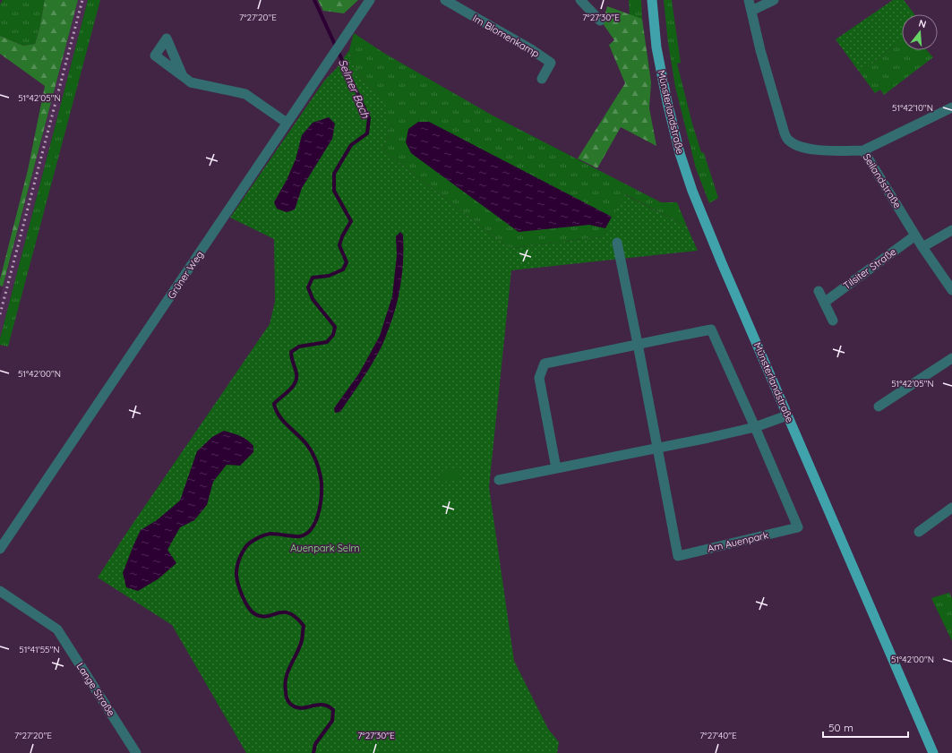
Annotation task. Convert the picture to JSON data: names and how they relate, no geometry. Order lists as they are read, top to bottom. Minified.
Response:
{"streets":{"main road":["Münsterlandstraße"],"street":["Im Blomenkamp","Seilandstraße","Tilsiter Straße","Grüner Weg","Am Auenpark","Lange Straße"]},"crossings":[["Seilandstraße","Tilsiter Straße"]],"water":["Selmer Bach"],"parks":["Auenpark Selm"],"scale_bar":"50 m","north":"top","coordinates":["7°27'20\"E","7°27'30\"E","51°42'05\"N","51°42'10\"N","51°42'00\"N","51°41'55\"N","7°27'40\"E"]}
